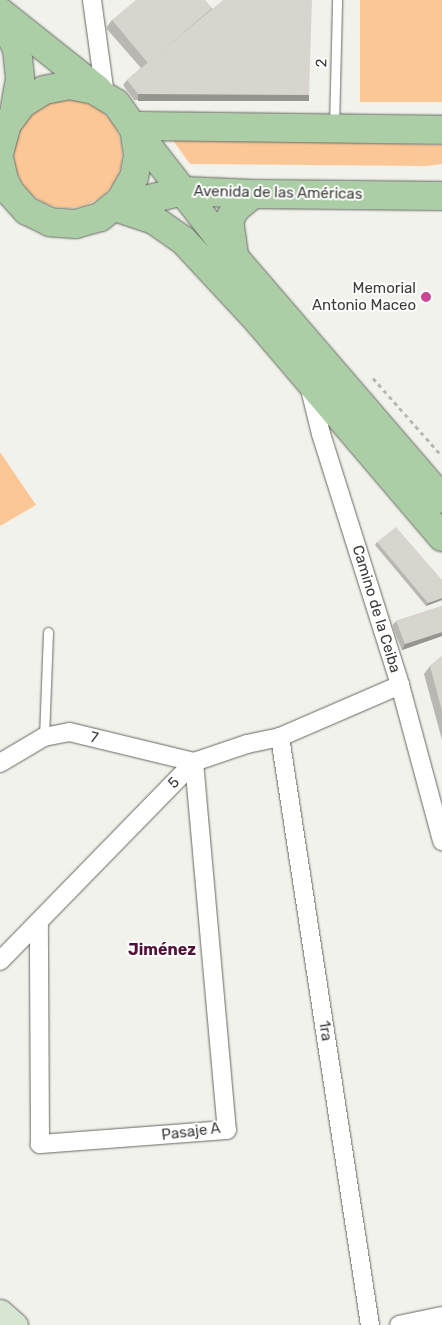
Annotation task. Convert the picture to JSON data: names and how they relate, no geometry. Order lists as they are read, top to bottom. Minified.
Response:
{"streets":{"main road":["Avenida de las Américas"],"street":["Camino de la Ceiba","7","5","1ra","Pasaje A"],"lane":["2"]},"crossings":[["Camino de la Ceiba","5"],["7","5"],["7","Pasaje A"],["5","1ra"],["5","Pasaje A"]],"districts":["Jiménez"],"places":["Memorial Antonio Maceo"]}
